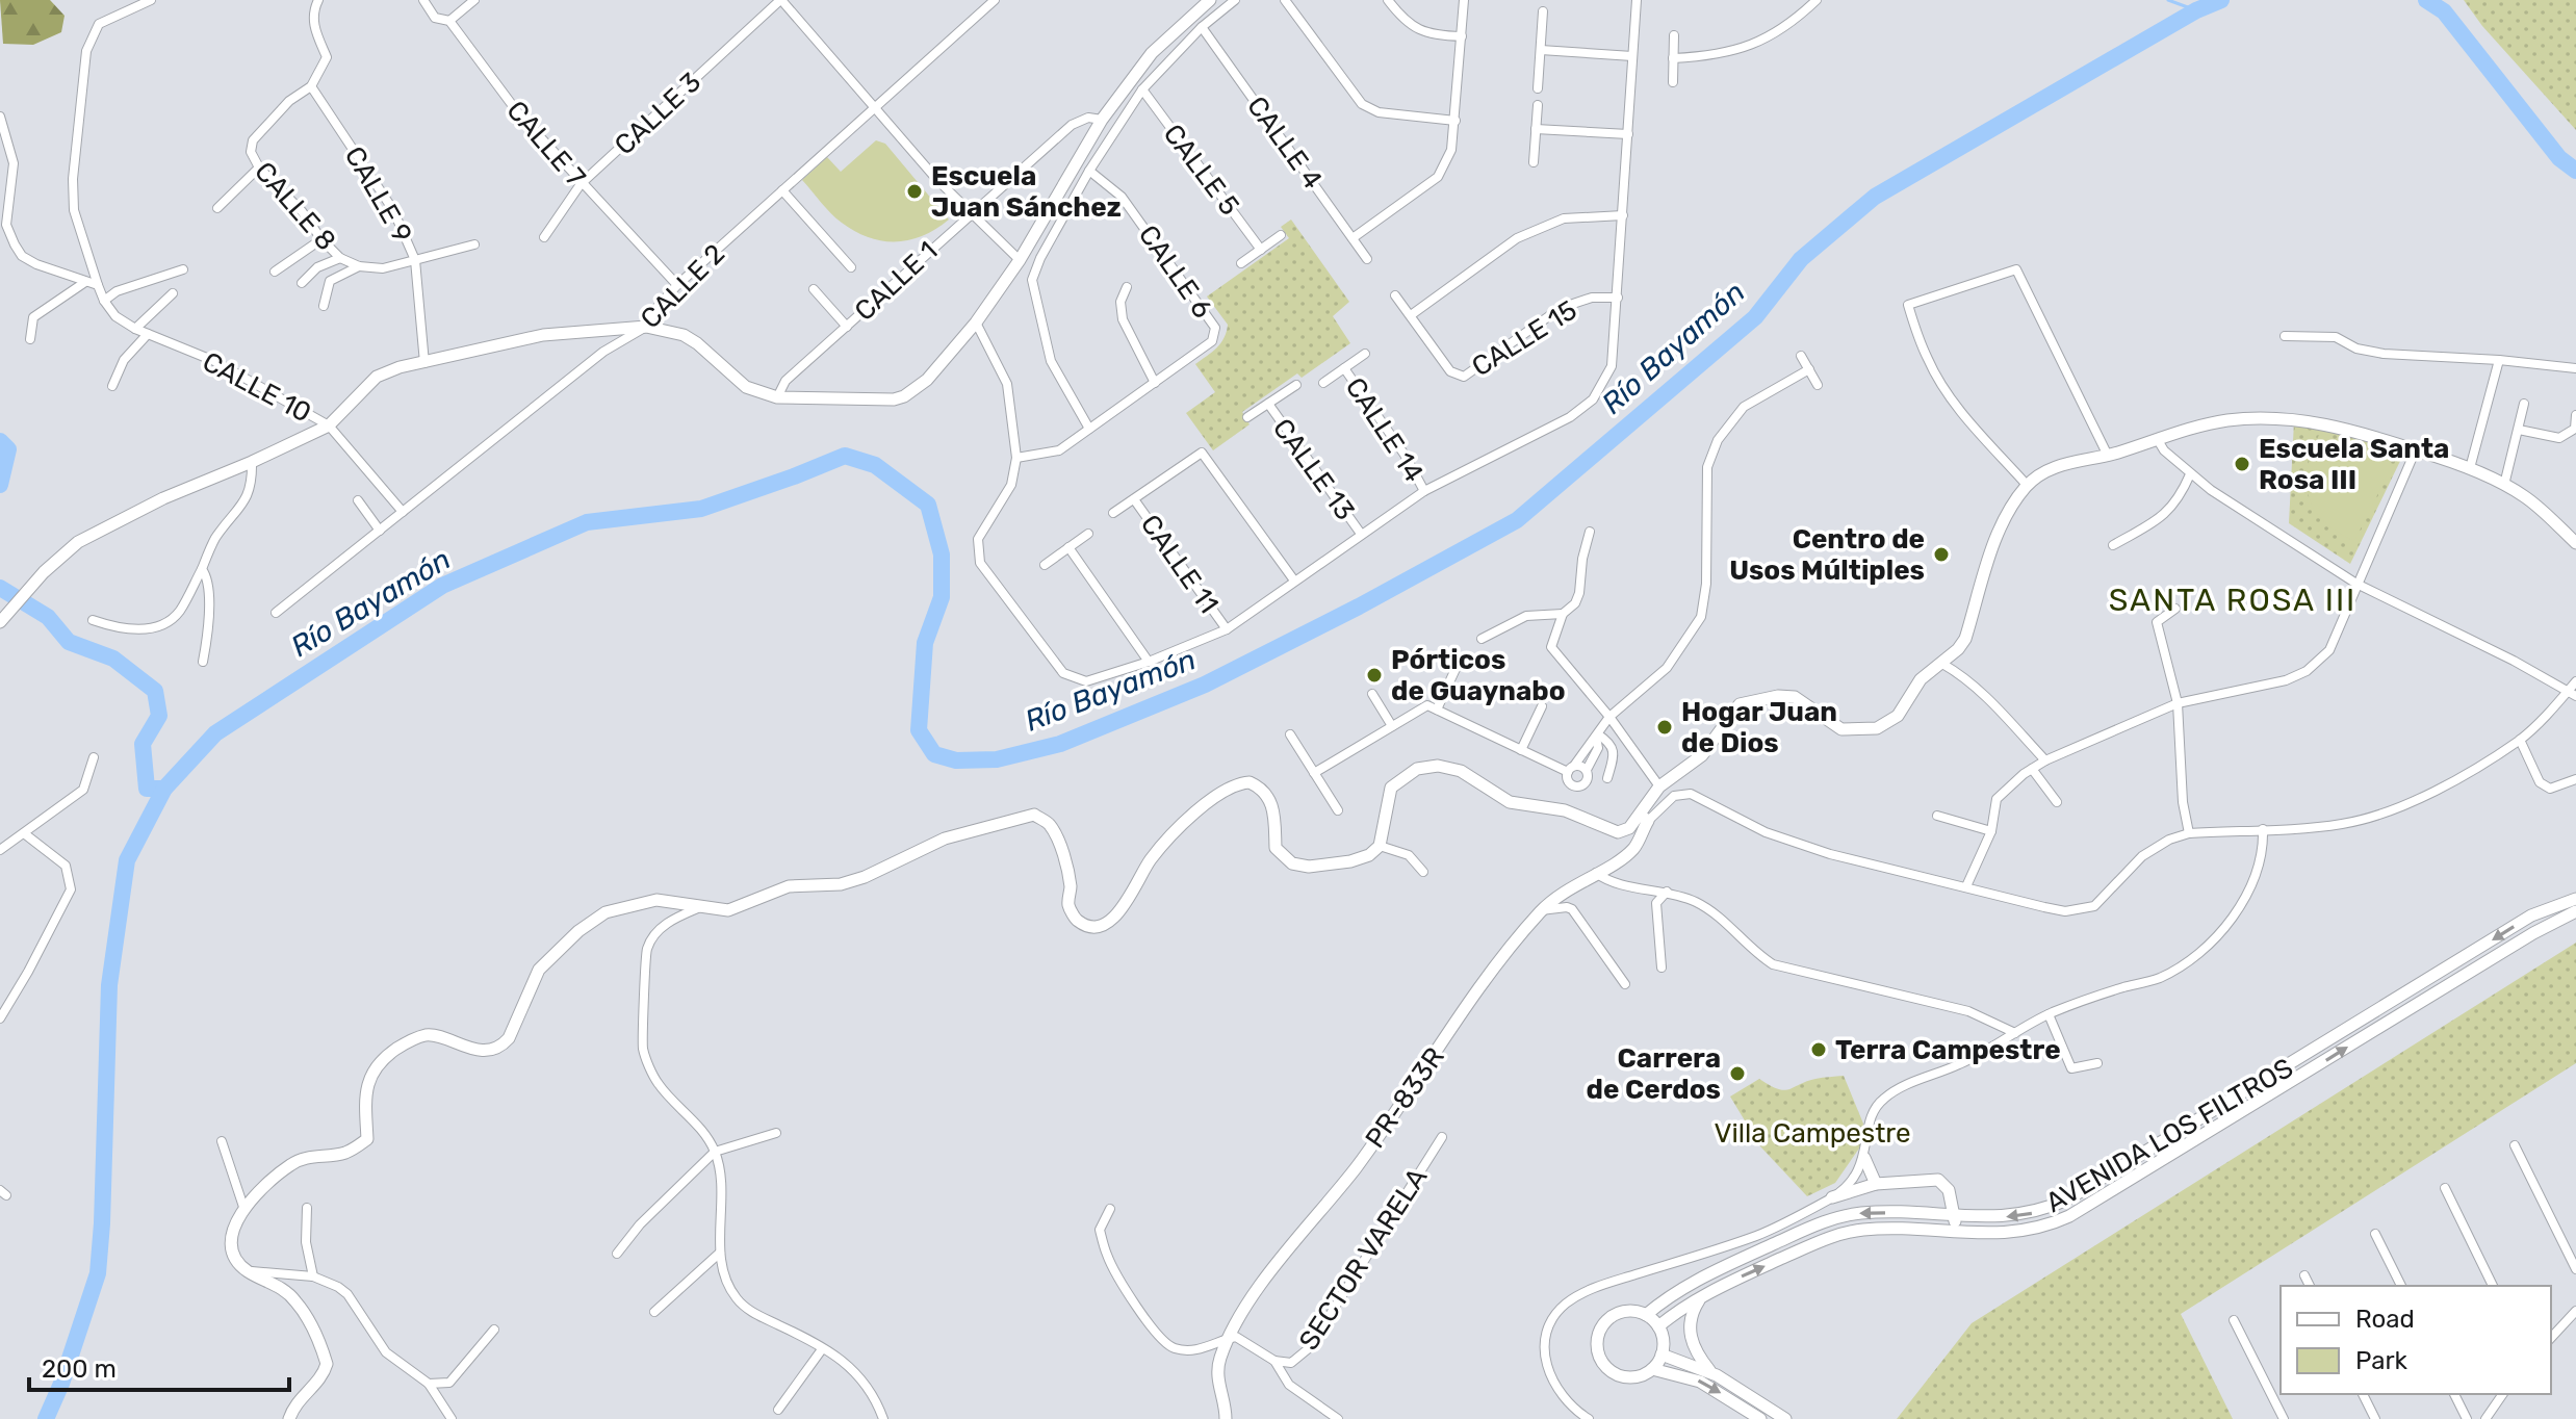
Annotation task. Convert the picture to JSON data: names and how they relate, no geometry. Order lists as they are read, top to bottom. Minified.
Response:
{"streets":{"street":["CALLE 3","CALLE 4","CALLE 7","CALLE 5","CALLE 9","CALLE 8","CALLE 6","CALLE 1","CALLE 2","CALLE 15","CALLE 10","CALLE 14","CALLE 13","CALLE 11","PR-833R","AVENIDA LOS FILTROS","SECTOR VARELA"]},"crossings":[["CALLE 3","CALLE 7"],["CALLE 7","CALLE 2"],["CALLE 9","CALLE 8"],["CALLE 2","CALLE 10"],["PR-833R","SECTOR VARELA"]],"districts":["SANTA ROSA III"],"water":["Río Bayamón"],"parks":["Villa Campestre"],"places":["Escuela Juan Sánchez","Escuela Santa Rosa III","Centro de Usos Múltiples","Pórticos de Guaynabo","Hogar Juan de Dios","Terra Campestre","Carrera de Cerdos"],"legend":["Road","Park"],"scale_bar":"200 m"}
